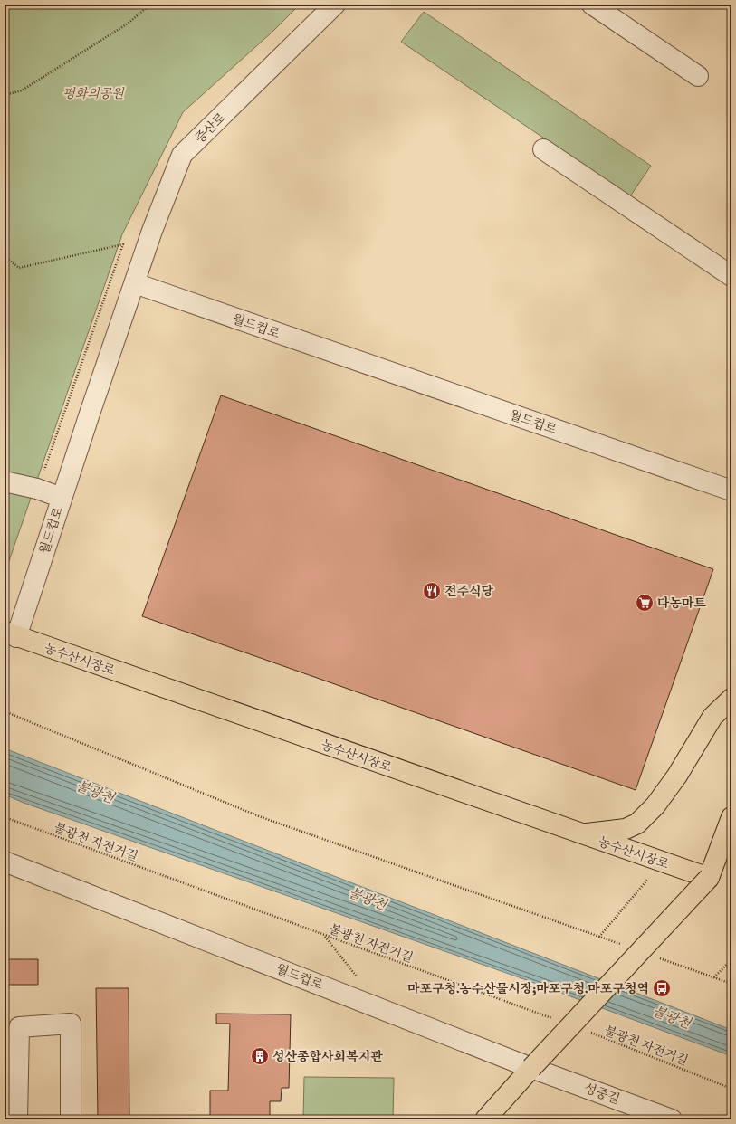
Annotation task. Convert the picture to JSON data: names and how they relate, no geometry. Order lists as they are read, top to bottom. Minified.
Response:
{"streets":{"main road":["농수산시장로"],"street":["증산로","월드컵로","성중길"],"path":["불광천 자전거길"]},"crossings":[["증산로","월드컵로"],["월드컵로","농수산시장로"],["월드컵로","성중길"]],"water":["불광천"],"parks":["평화의공원"],"places":{"restaurant":["전주식당"],"supermarket":["다농마트"],"bus stop":["마포구청.농수산물시장;마포구청.마포구청역"],"building":["성산종합사회복지관"]}}
